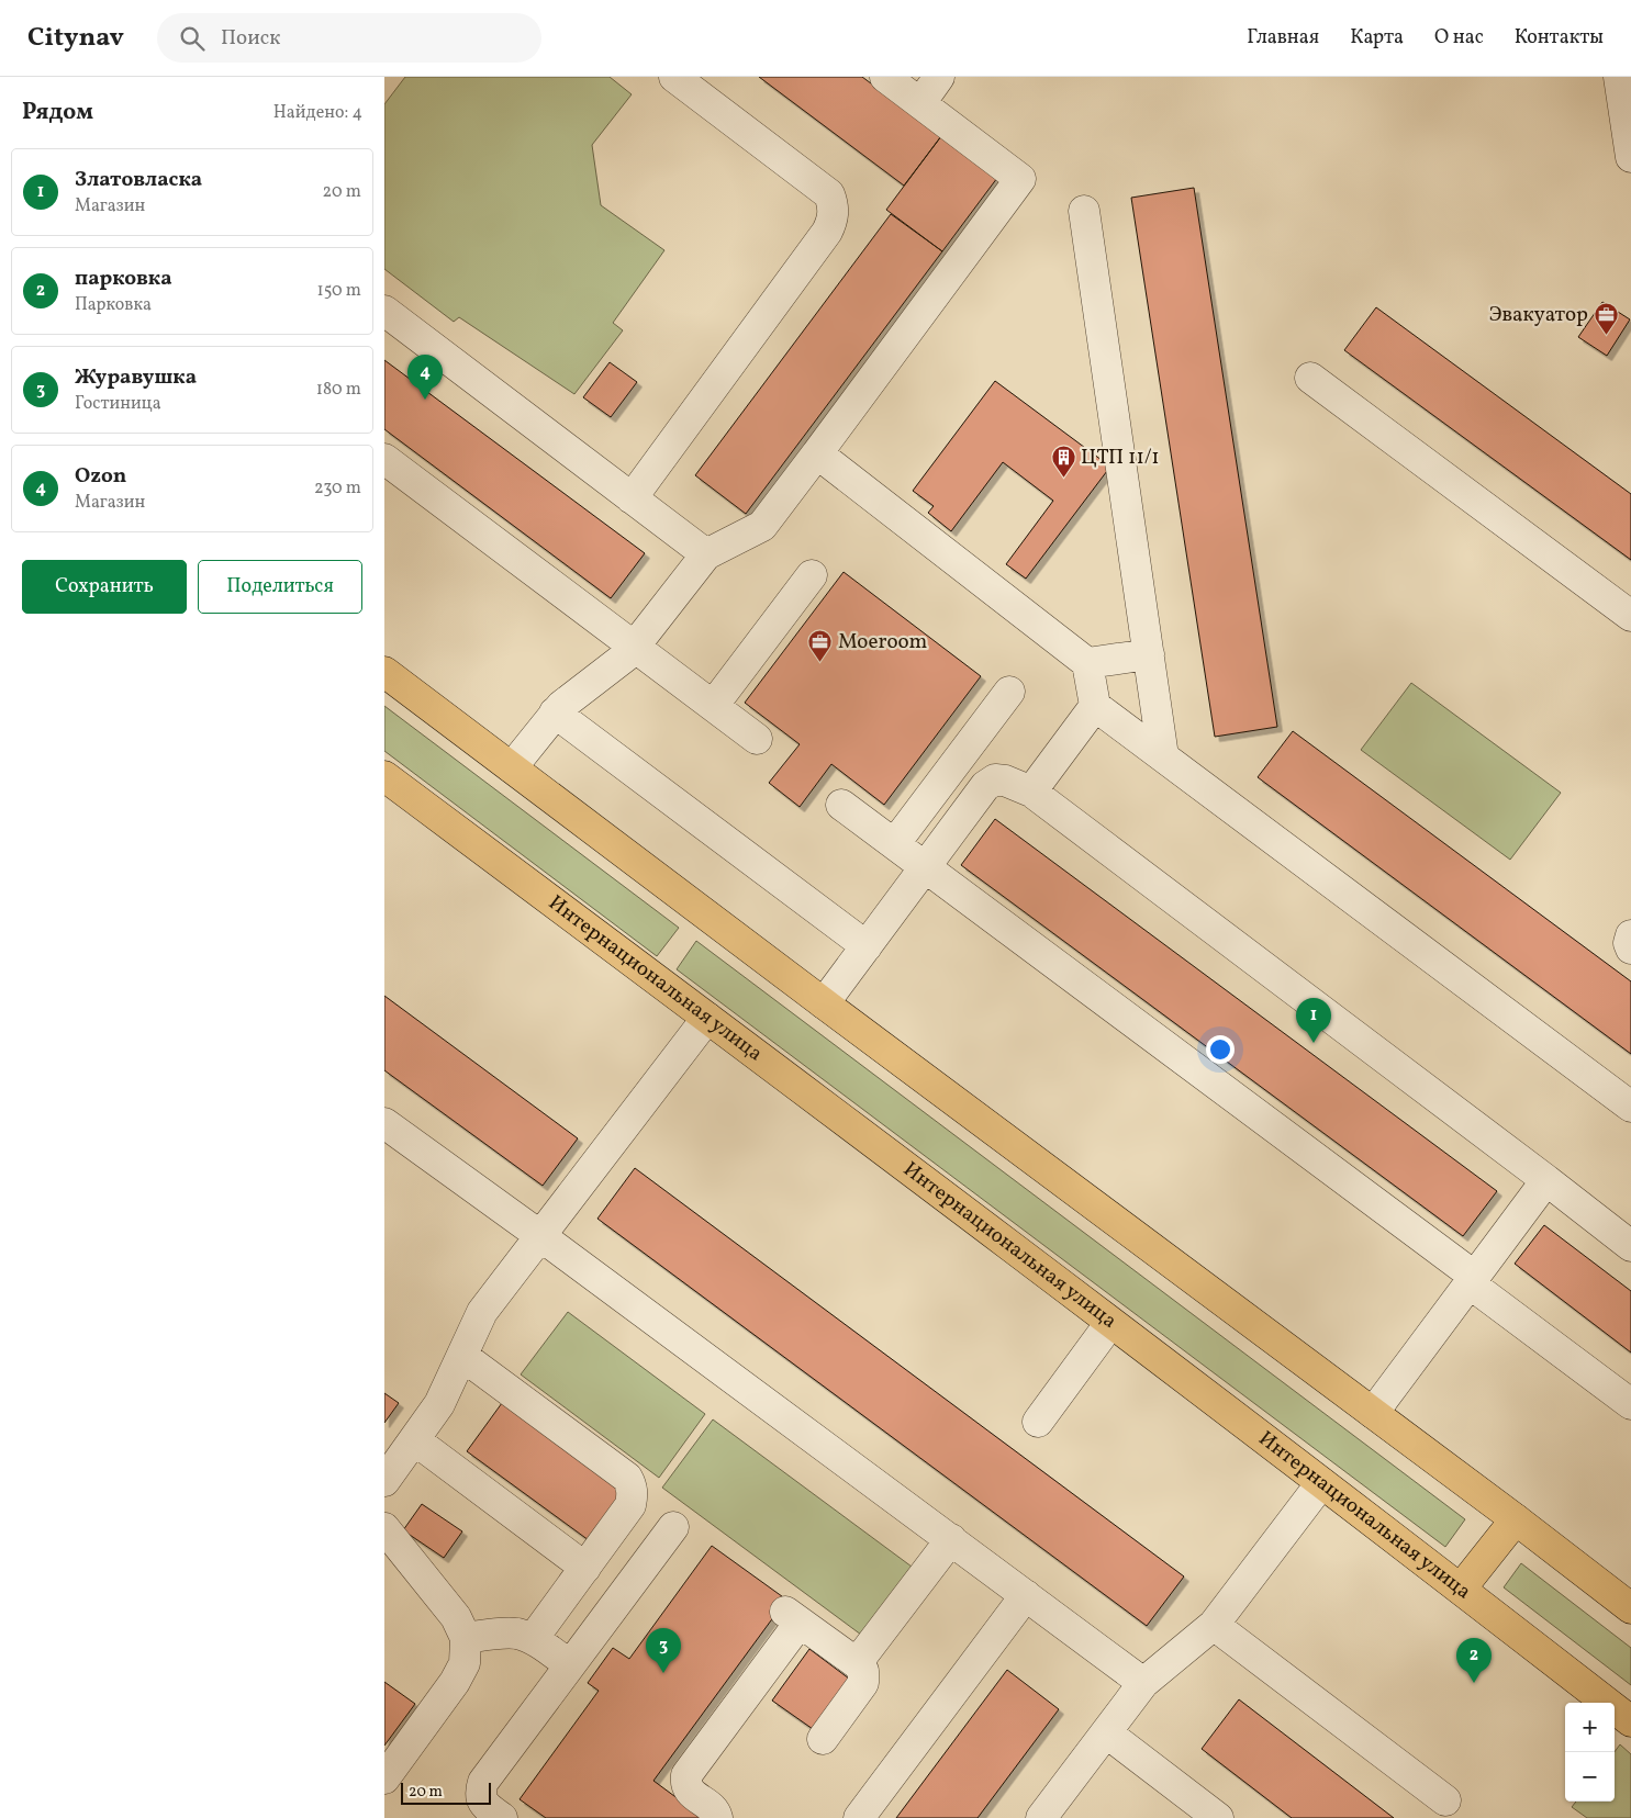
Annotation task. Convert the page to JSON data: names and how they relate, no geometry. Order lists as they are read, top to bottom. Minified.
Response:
{"streets":{"main road":["Интернациональная улица"]},"places":{"office":["Эвакуатор","Moeroom"],"building":["ЦТП 11/1"]},"scale_bar":"20 m","page":{"header":"Citynav","search":"Поиск","nav":["Главная","Карта","О нас","Контакты"],"heading":["Рядом","Найдено: 4"],"list":[{"mark":"1","name":"Златовласка","note":"Магазин","value":"20 m"},{"mark":"2","name":"парковка","note":"Парковка","value":"150 m"},{"mark":"3","name":"Журавушка","note":"Гостиница","value":"180 m"},{"mark":"4","name":"Ozon","note":"Магазин","value":"230 m"}],"pins":["4","1","3","2"],"buttons":["Сохранить","Поделиться"],"map_buttons":["+","−"],"scale":"20 m"}}
